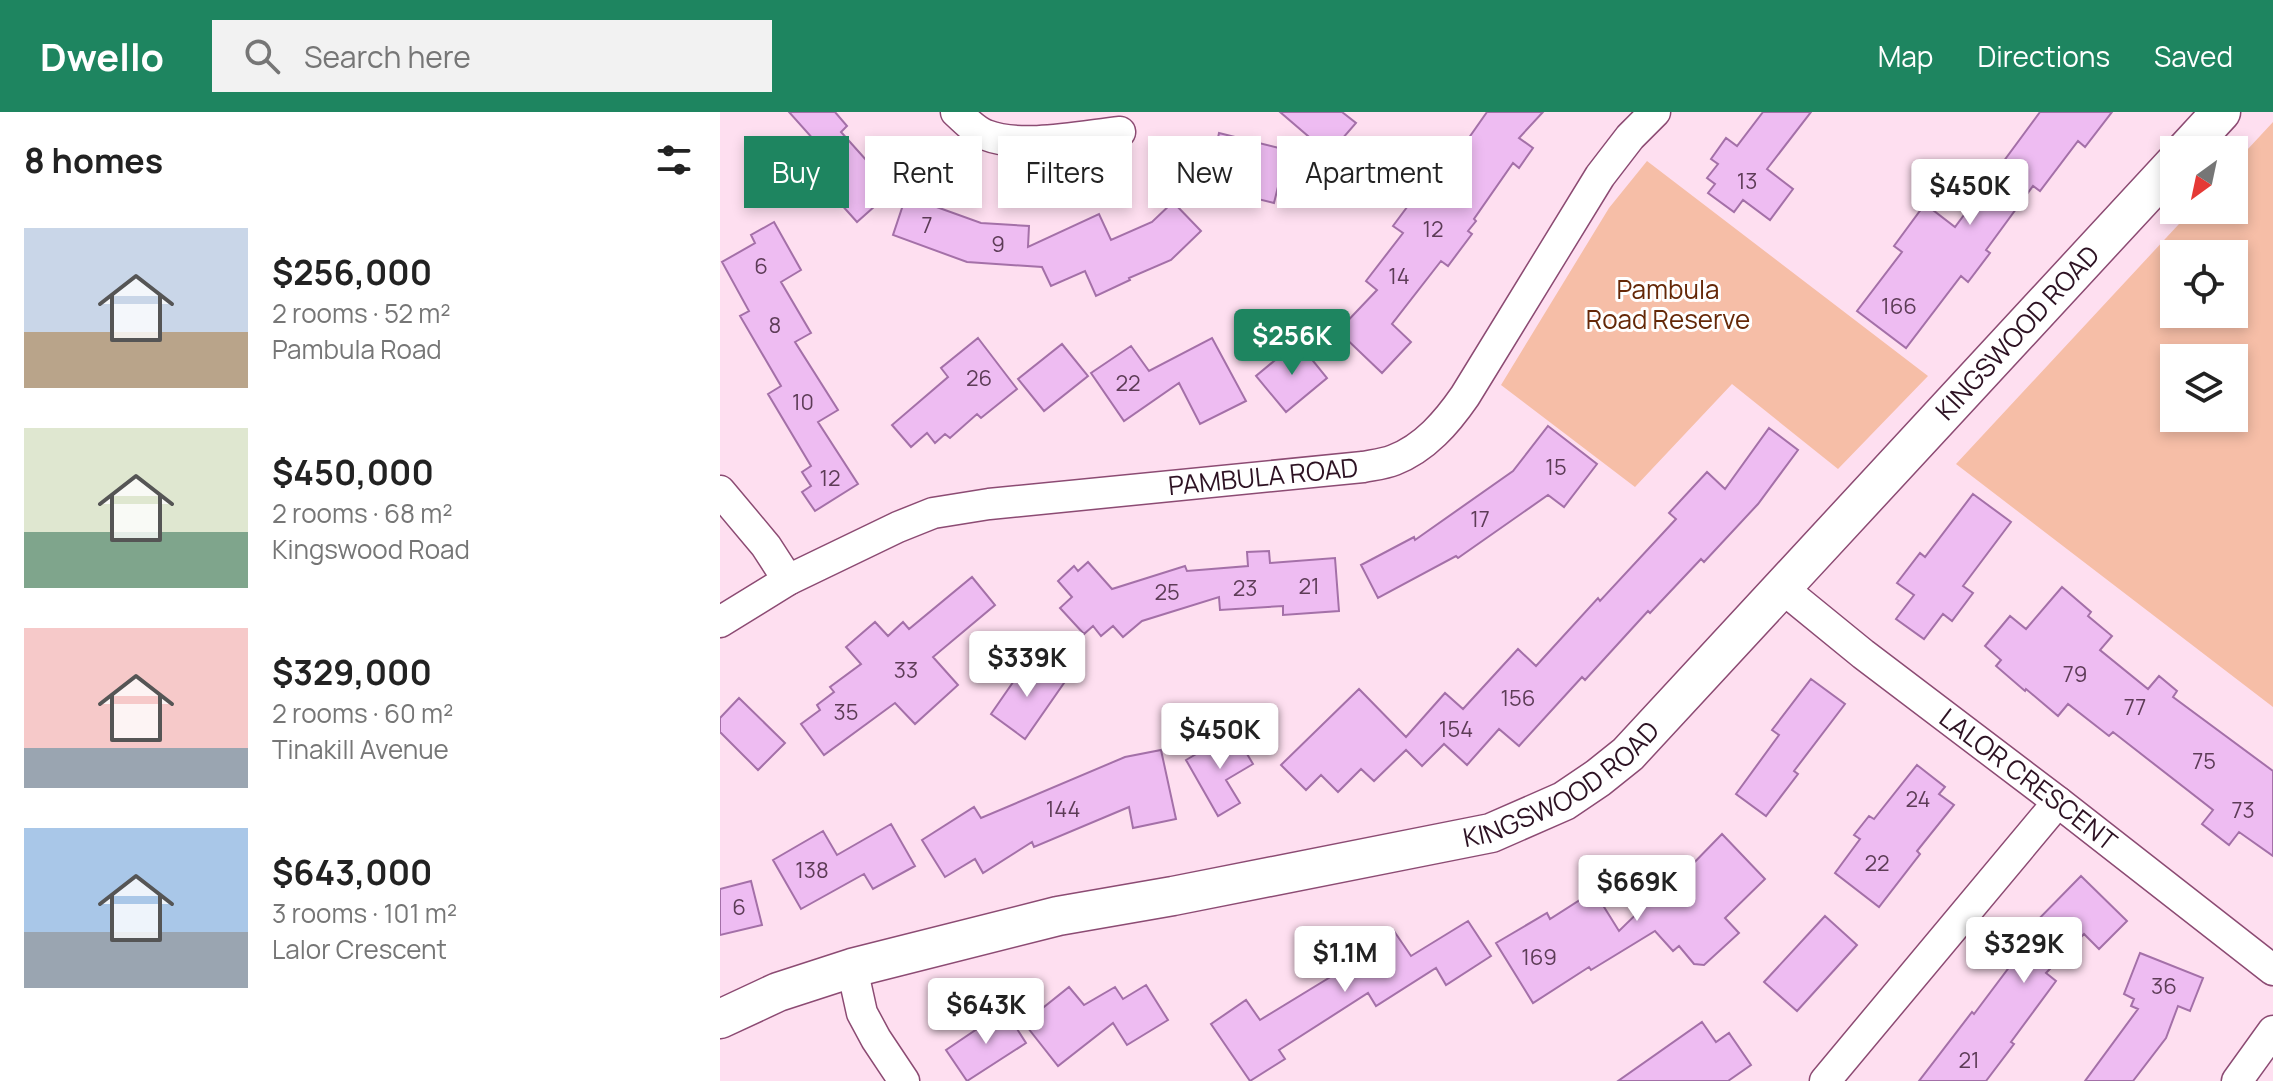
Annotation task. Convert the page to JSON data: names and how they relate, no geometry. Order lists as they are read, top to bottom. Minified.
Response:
{"streets":{"street":["KINGSWOOD ROAD","PAMBULA ROAD","LALOR CRESCENT"]},"crossings":[["KINGSWOOD ROAD","LALOR CRESCENT"]],"parks":["Pambula Road Reserve"],"house_numbers":["13","7","12","9","6","14","166","8","26","22","10","15","12","17","21","23","25","33","79","156","77","35","154","75","24","144","73","22","138","6","169","36","21"],"north":"bottom left","page":{"header":"Dwello","search":"Search here","nav":["Map","Directions","Saved"],"heading":"8 homes","chip":["Buy","Rent","Filters","New","Apartment"],"price":["$450K","$256K","$339K","$450K","$669K","$329K","$1.1M","$643K"],"list":[{"name":"$256,000","note":"2 rooms · 52 m² · Pambula Road"},{"name":"$450,000","note":"2 rooms · 68 m² · Kingswood Road"},{"name":"$329,000","note":"2 rooms · 60 m² · Tinakill Avenue"},{"name":"$643,000","note":"3 rooms · 101 m² · Lalor Crescent"}]}}
